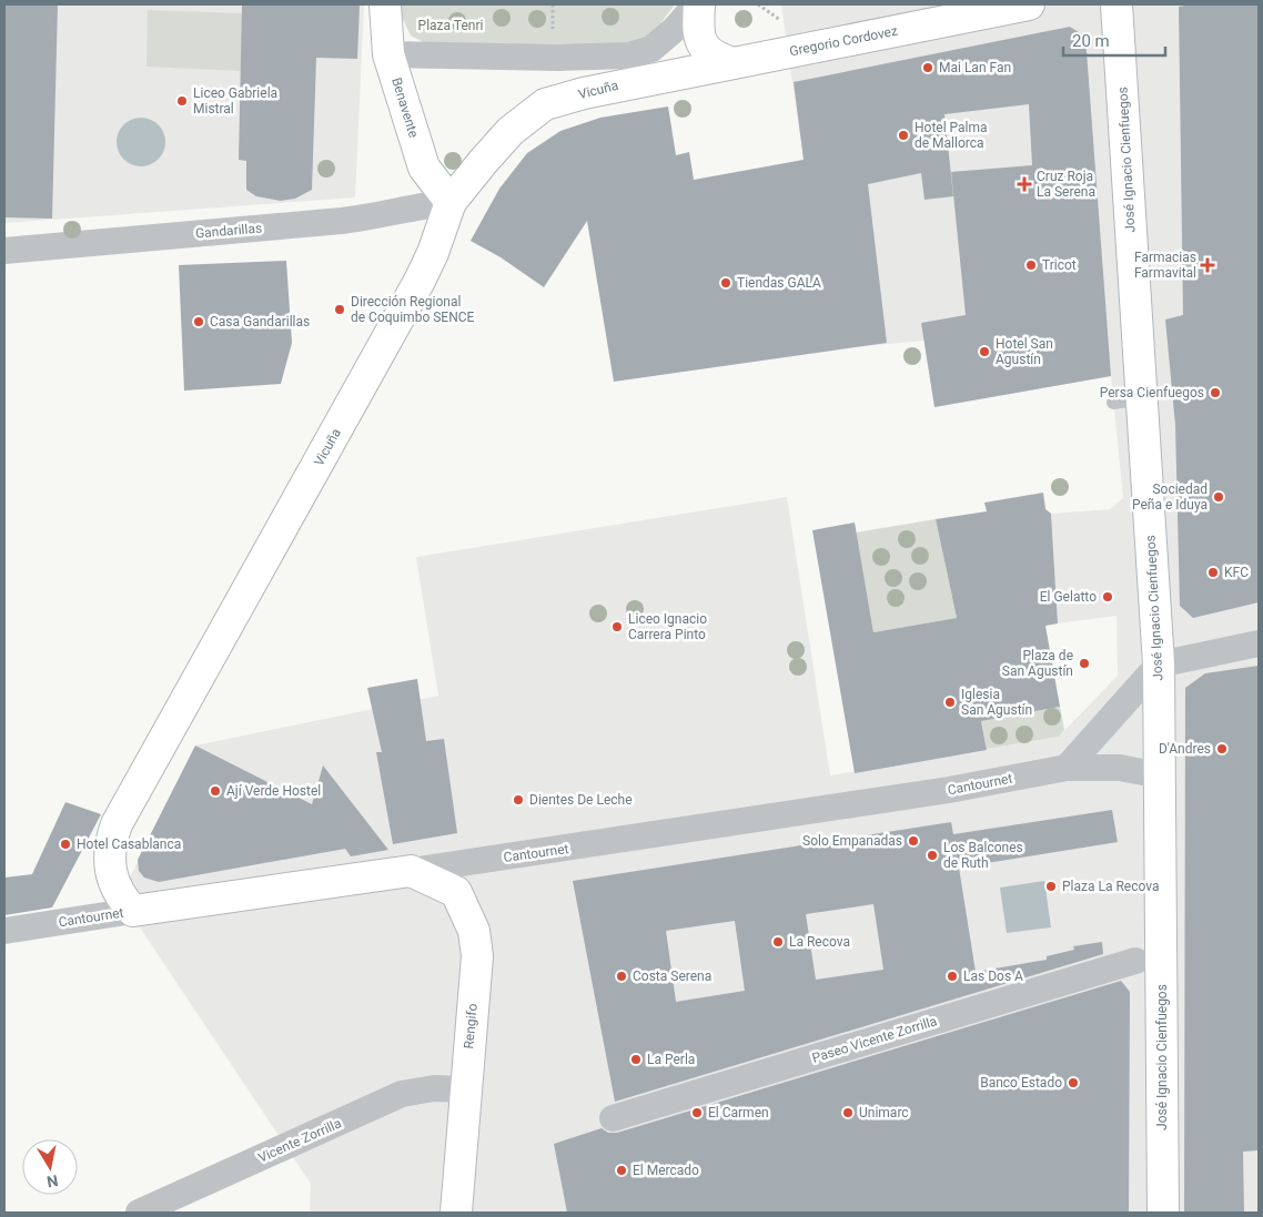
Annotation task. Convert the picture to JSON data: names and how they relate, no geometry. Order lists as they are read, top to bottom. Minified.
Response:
{"streets":{"street":["Gregorio Cordovez","Vicuña","Benavente","José Ignacio Cienfuegos","Gandarillas","Cantournet","Rengifo","Paseo Vicente Zorrilla","Vicente Zorrilla"]},"crossings":[["Gregorio Cordovez","Vicuña"],["Vicuña","Benavente"],["Vicuña","Gandarillas"],["Vicuña","Cantournet"],["Benavente","Gandarillas"],["José Ignacio Cienfuegos","Cantournet"],["Cantournet","Rengifo"],["Rengifo","Vicente Zorrilla"]],"parks":["Plaza Tenri"],"places":{"other":["Mai Lan Fan","Liceo Gabriela Mistral","Hotel Palma de Mallorca","Tricot","Tiendas GALA","Dirección Regional de Coquimbo SENCE","Casa Gandarillas","Hotel San Agustín","Persa Cienfuegos","Sociedad Peña e Iduya","KFC","El Gelatto","Liceo Ignacio Carrera Pinto","Plaza de San Agustín","Iglesia San Agustín","D'Andres","Ají Verde Hostel","Dientes De Leche","Solo Empanadas","Hotel Casablanca","Los Balcones de Ruth","Plaza La Recova","La Recova","Costa Serena","Las Dos A","La Perla","Banco Estado","El Carmen","Unimarc","El Mercado"],"health":["Cruz Roja La Serena","Farmacias Farmavital"]},"scale_bar":"20 m","north":"bottom"}
